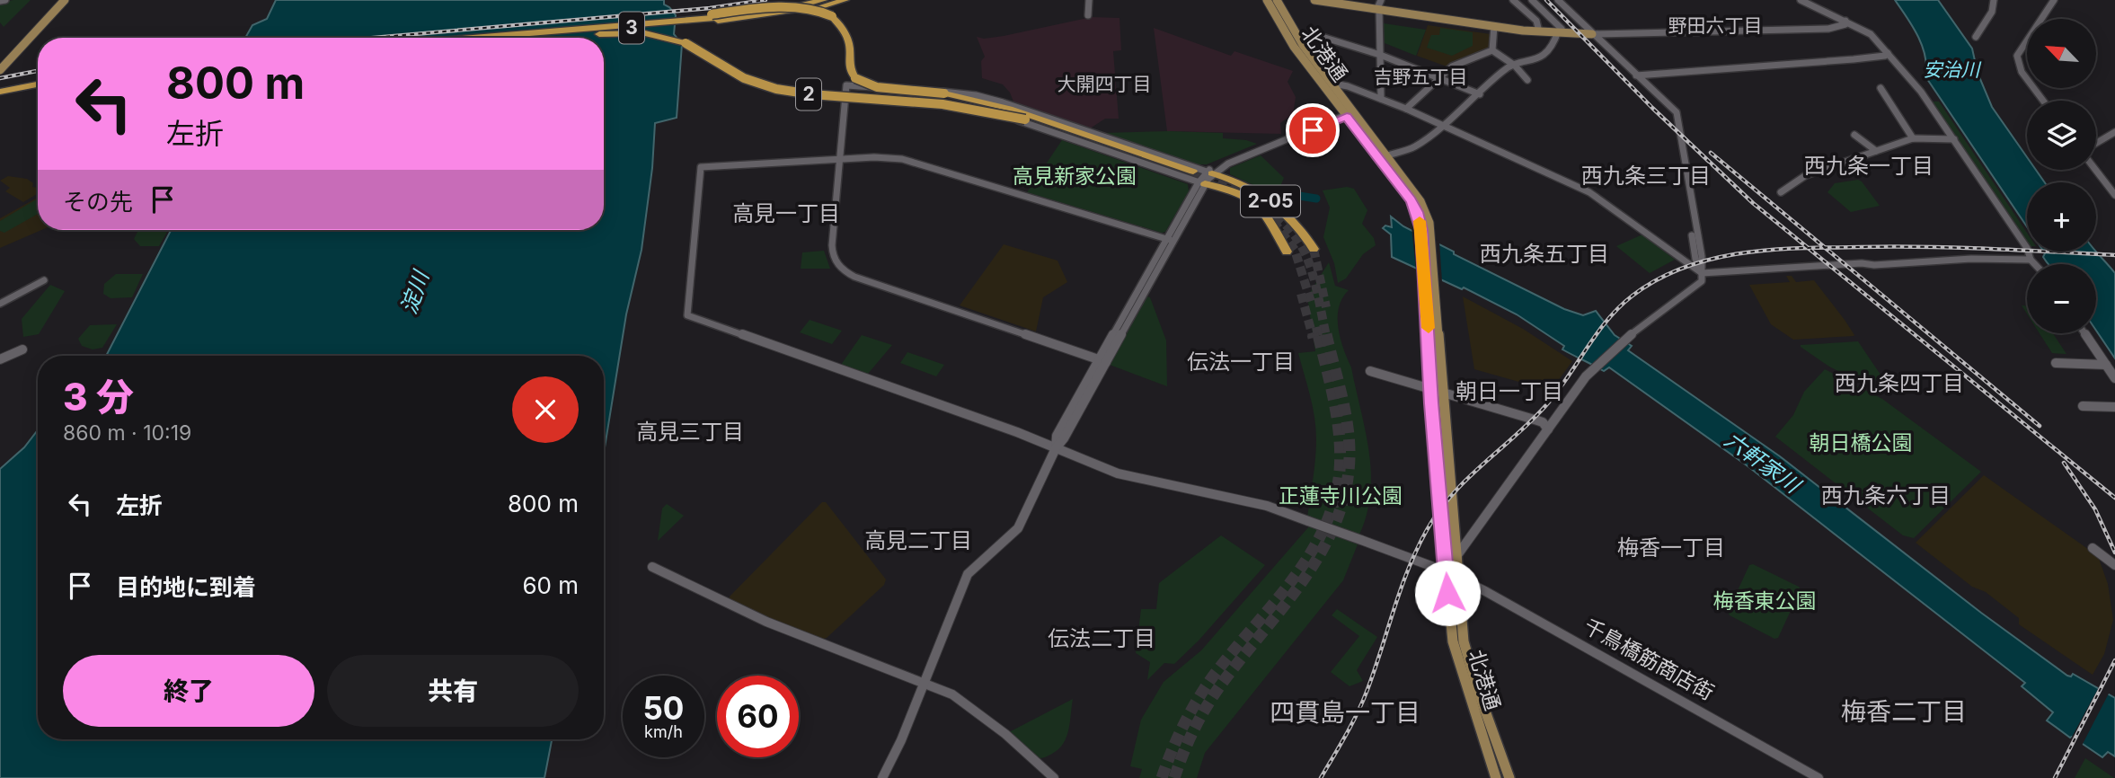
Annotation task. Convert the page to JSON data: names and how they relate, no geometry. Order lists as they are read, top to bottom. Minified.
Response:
{"streets":{"highway":["3","2","2-05"],"main road":["北港通"],"street":["千鳥橋筋商店街"]},"crossings":[["3","2"],["北港通","千鳥橋筋商店街"]],"districts":["野田六丁目","吉野五丁目","大開四丁目","西九条一丁目","西九条三丁目","高見一丁目","西九条五丁目","伝法一丁目","西九条四丁目","朝日一丁目","高見三丁目","西九条六丁目","高見二丁目","梅香一丁目","伝法二丁目","梅香二丁目","四貫島一丁目"],"water":["安治川","淀川","六軒家川"],"parks":["高見新家公園","朝日橋公園","正蓮寺川公園","梅香東公園"],"north":"top left","page":{"map_buttons":["+","−"],"turn":["800 m","左折"],"then":"その先","heading":["3 分","860 m · 10:19"],"list":[{"name":"左折","value":"800 m"},{"name":"目的地に到着","value":"60 m"}],"buttons":["終了","共有"],"speed":"50 km/h","limit":"60"}}
